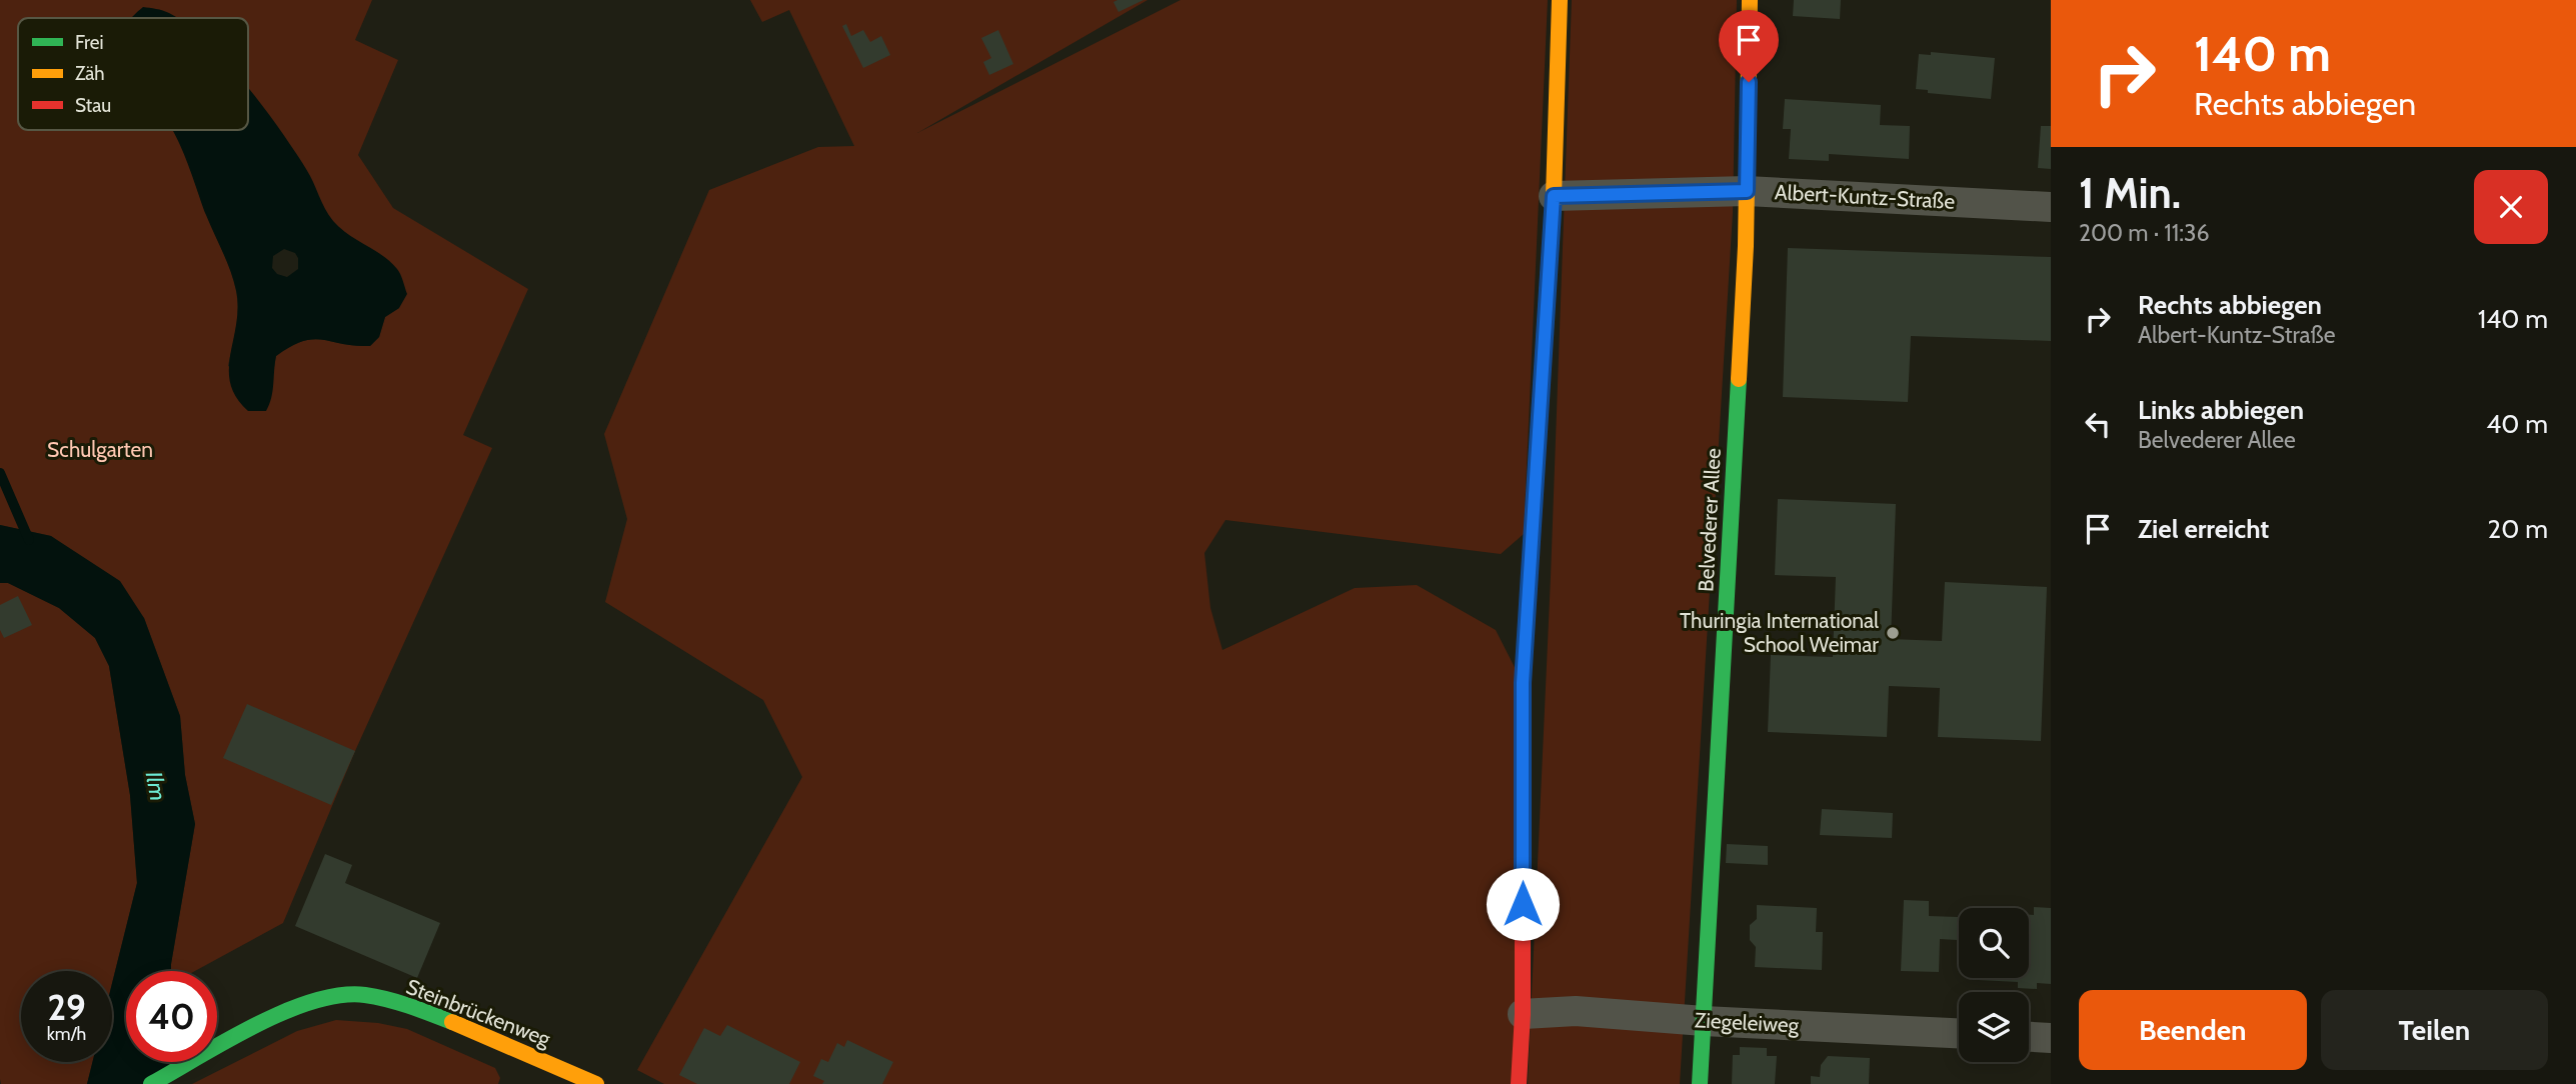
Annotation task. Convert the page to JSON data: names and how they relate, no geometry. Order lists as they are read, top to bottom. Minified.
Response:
{"streets":{"street":["Albert-Kuntz-Straße","Belvederer Allee","Steinbrückenweg","Ziegeleiweg"]},"crossings":[["Albert-Kuntz-Straße","Belvederer Allee"],["Belvederer Allee","Ziegeleiweg"]],"water":["Ilm"],"parks":["Schulgarten"],"places":["Thuringia International School Weimar"],"legend":["Frei","Zäh","Stau"],"page":{"turn":["140 m","Rechts abbiegen"],"heading":["1 Min.","200 m · 11:36"],"list":[{"name":"Rechts abbiegen","note":"Albert-Kuntz-Straße","value":"140 m"},{"name":"Links abbiegen","note":"Belvederer Allee","value":"40 m"},{"name":"Ziel erreicht","value":"20 m"}],"speed":"29 km/h","limit":"40","buttons":["Beenden","Teilen"]}}
